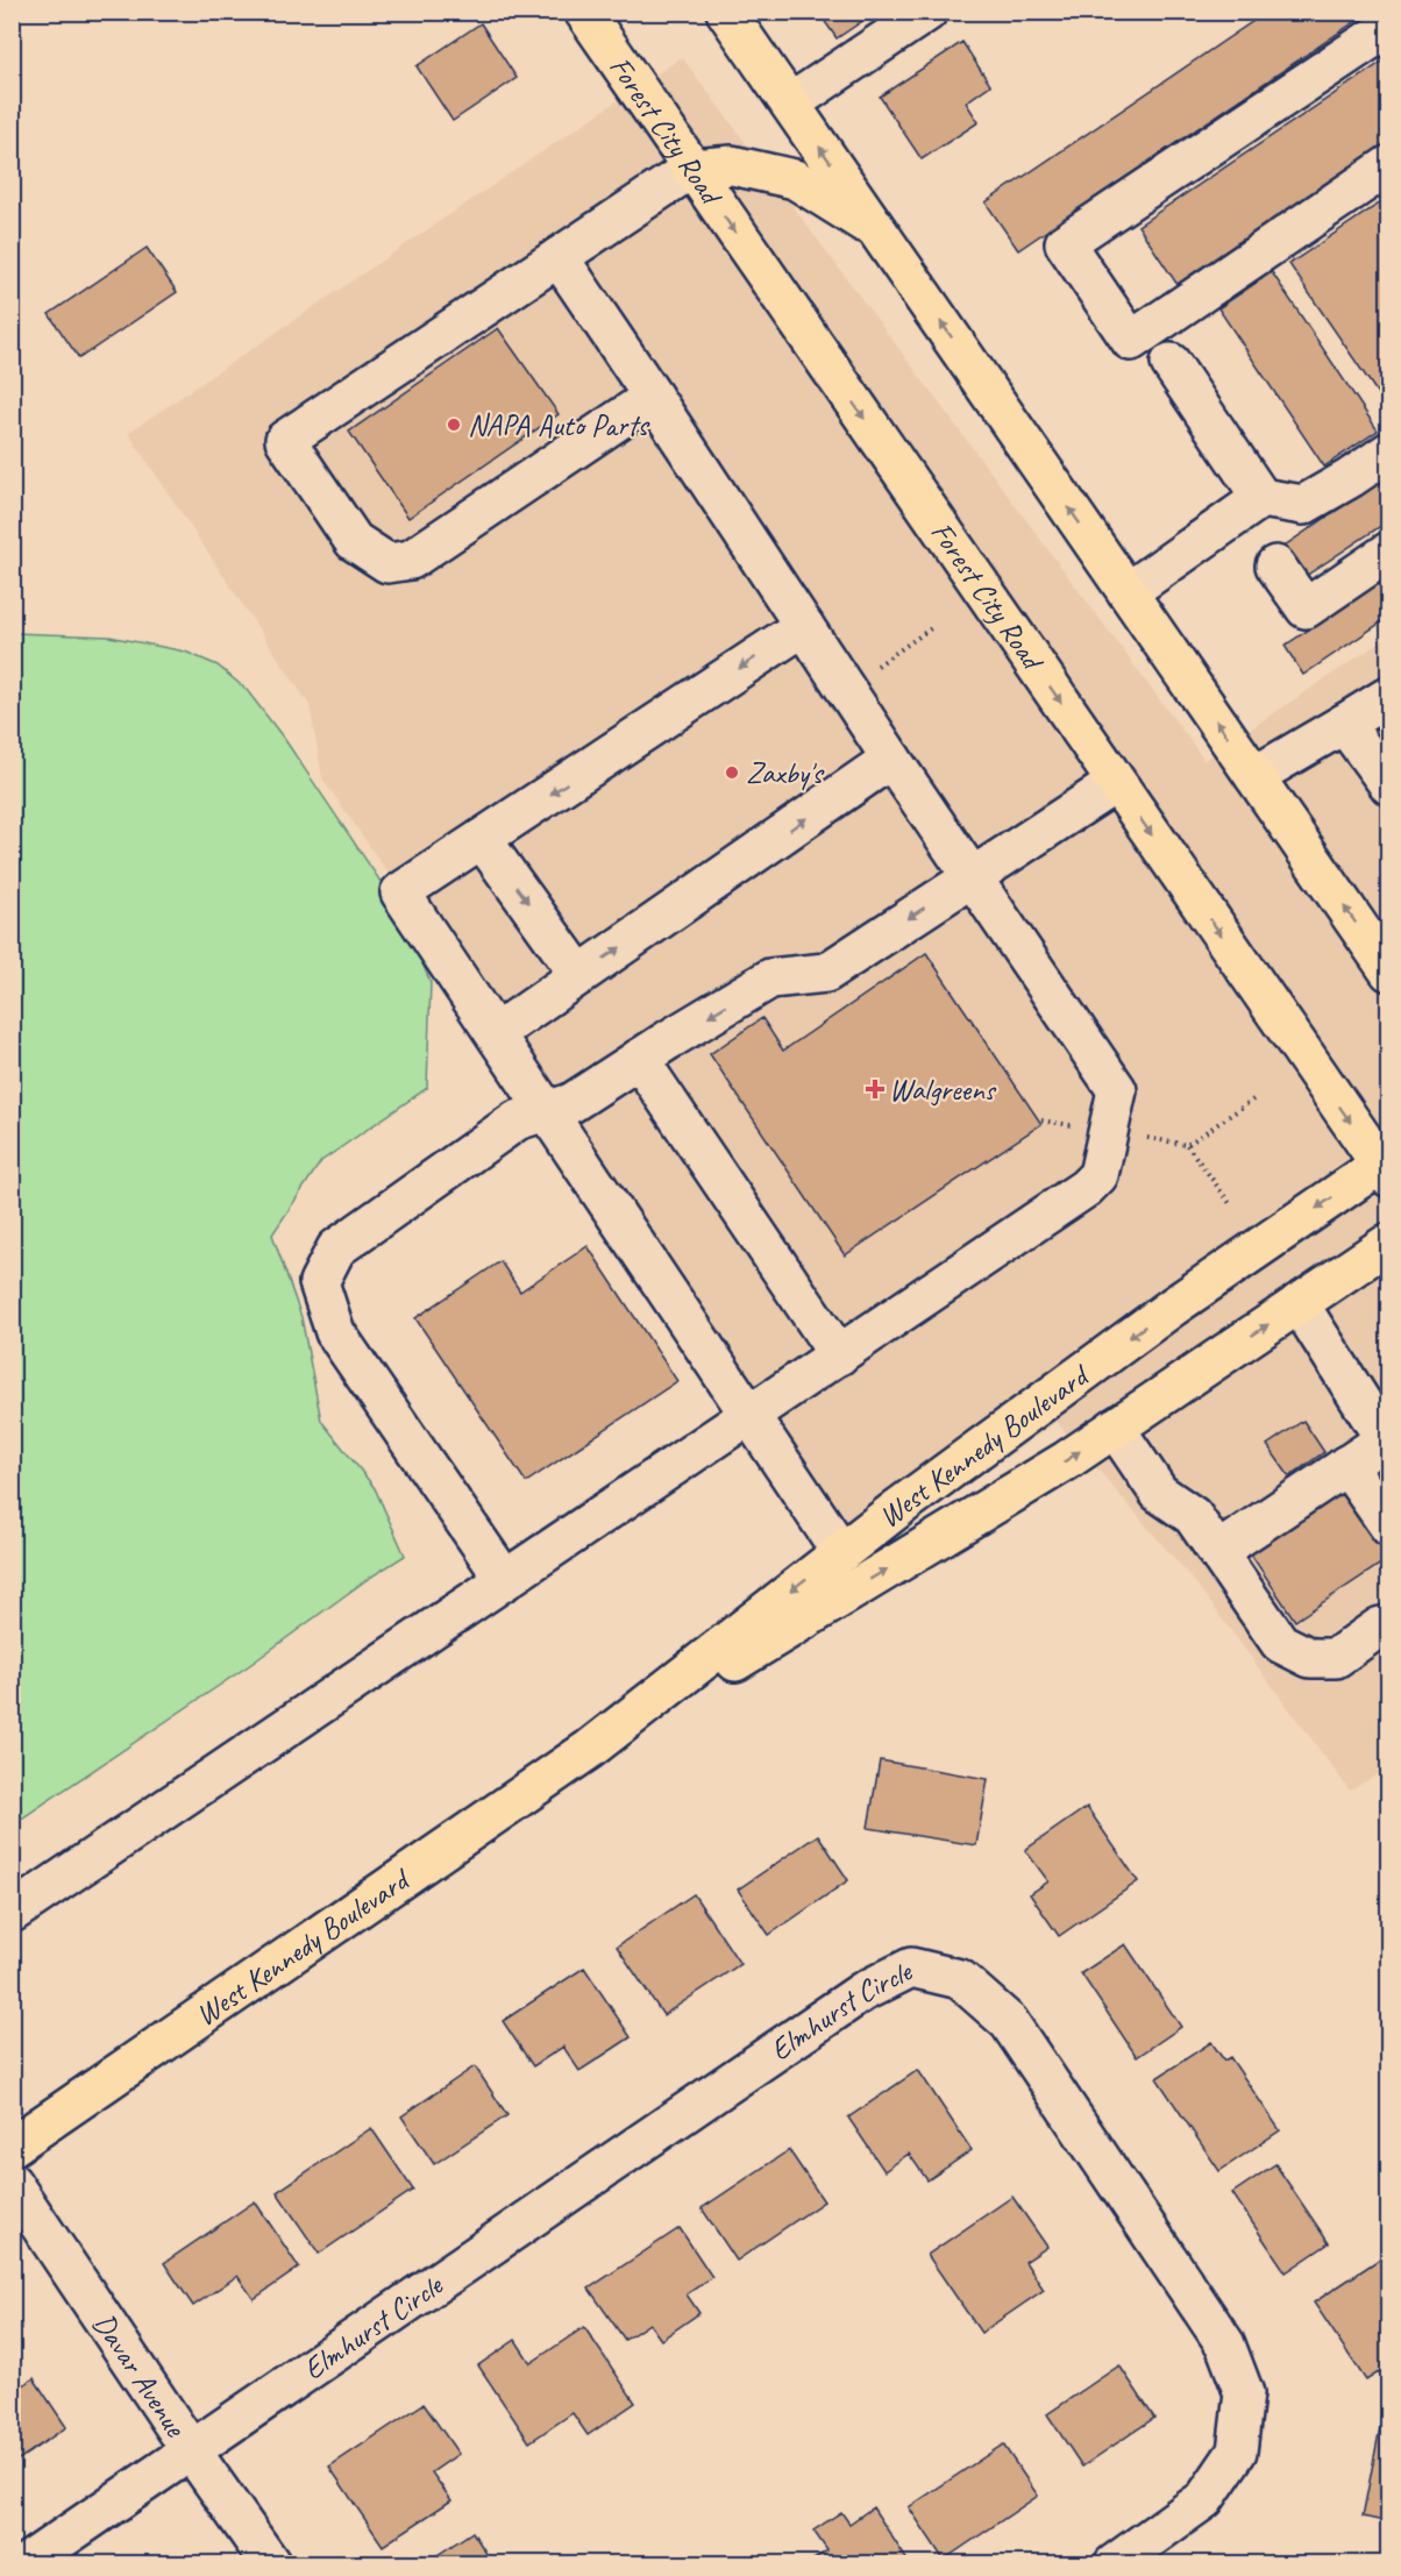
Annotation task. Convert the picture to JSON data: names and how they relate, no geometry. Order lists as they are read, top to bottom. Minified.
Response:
{"streets":{"main road":["Forest City Road","West Kennedy Boulevard"],"street":["Elmhurst Circle","Davar Avenue"]},"crossings":[["Forest City Road","West Kennedy Boulevard"],["Elmhurst Circle","Davar Avenue"]],"places":{"other":["NAPA Auto Parts","Zaxby's"],"health":["Walgreens"]}}
